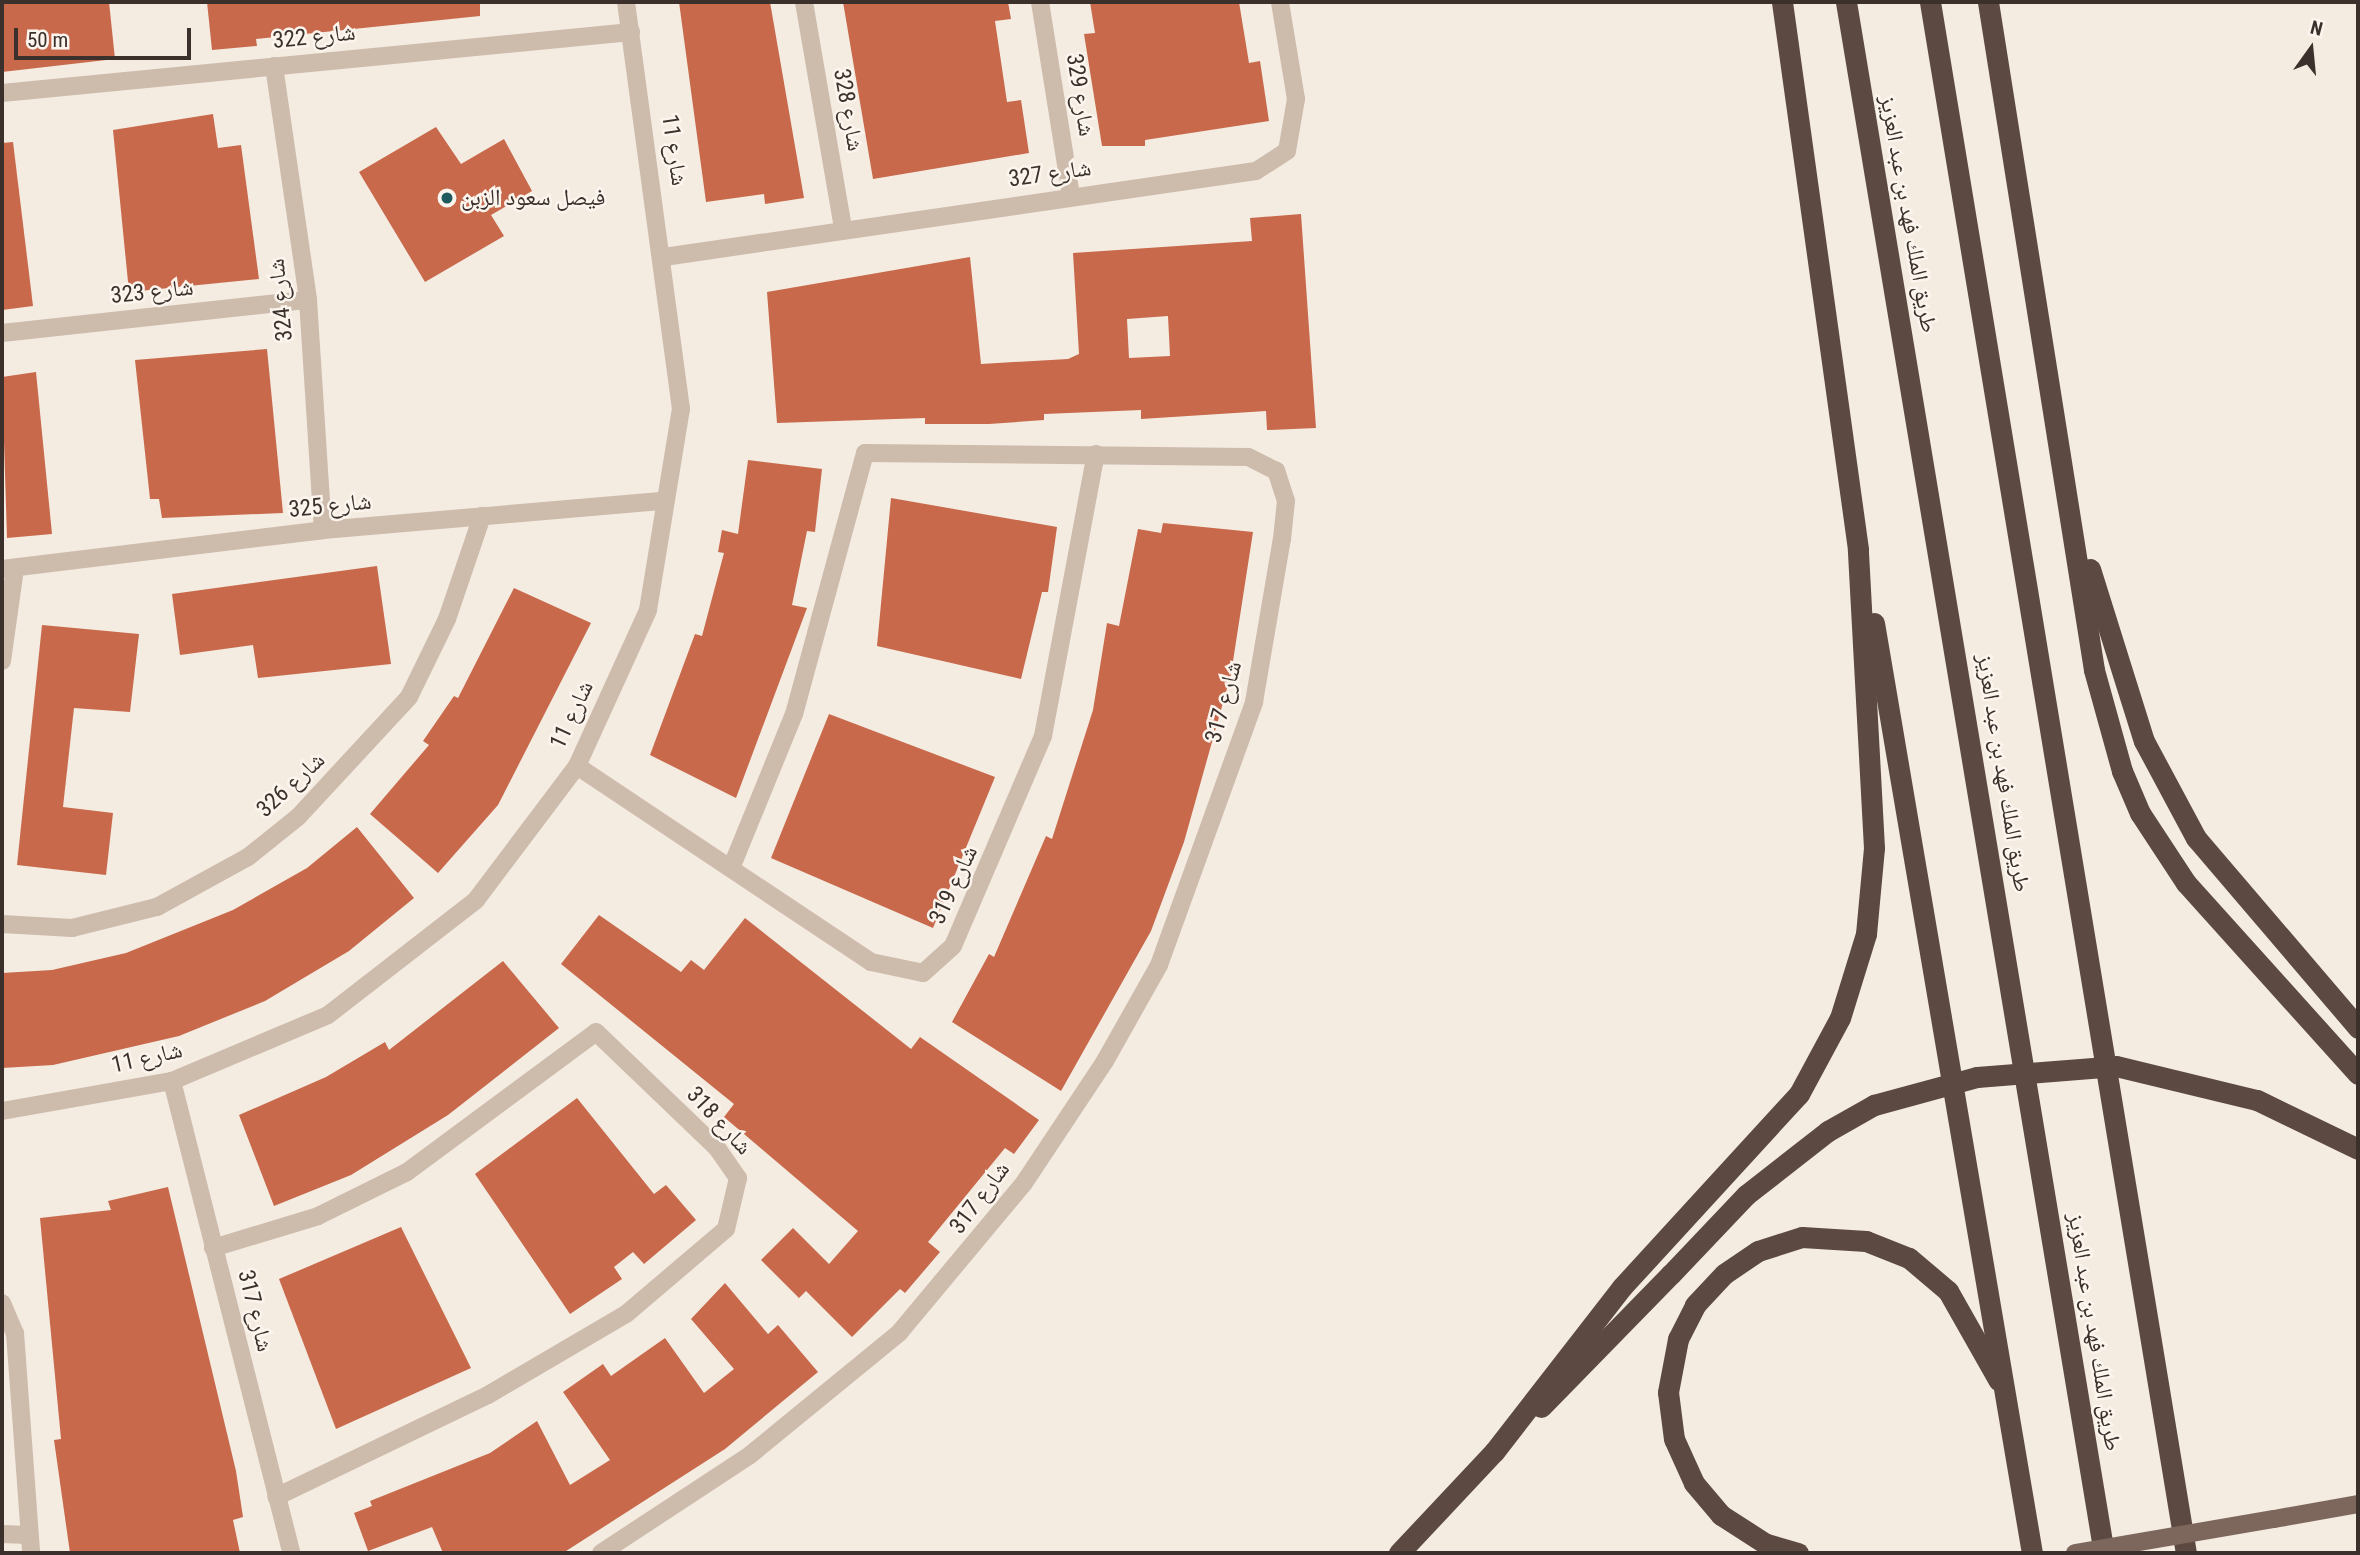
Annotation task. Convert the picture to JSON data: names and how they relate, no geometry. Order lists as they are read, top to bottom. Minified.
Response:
{"streets":{"highway":["طريق الملك فهد بن عبد العزيز"],"street":["شارع 322","شارع 329","شارع 328","شارع 11","شارع 327","شارع 323","شارع 324","شارع 325","شارع 317","شارع 326","شارع 319","شارع 318"]},"crossings":[["شارع 322","شارع 11"],["شارع 322","شارع 324"],["شارع 329","شارع 327"],["شارع 328","شارع 327"],["شارع 11","شارع 327"],["شارع 11","شارع 325"],["شارع 11","شارع 317"],["شارع 11","شارع 319"],["شارع 323","شارع 324"],["شارع 324","شارع 325"],["شارع 325","شارع 326"],["شارع 317","شارع 319"],["شارع 317","شارع 318"]],"places":["فيصل سعود الزبن"],"scale_bar":"50 m","north":"top"}
